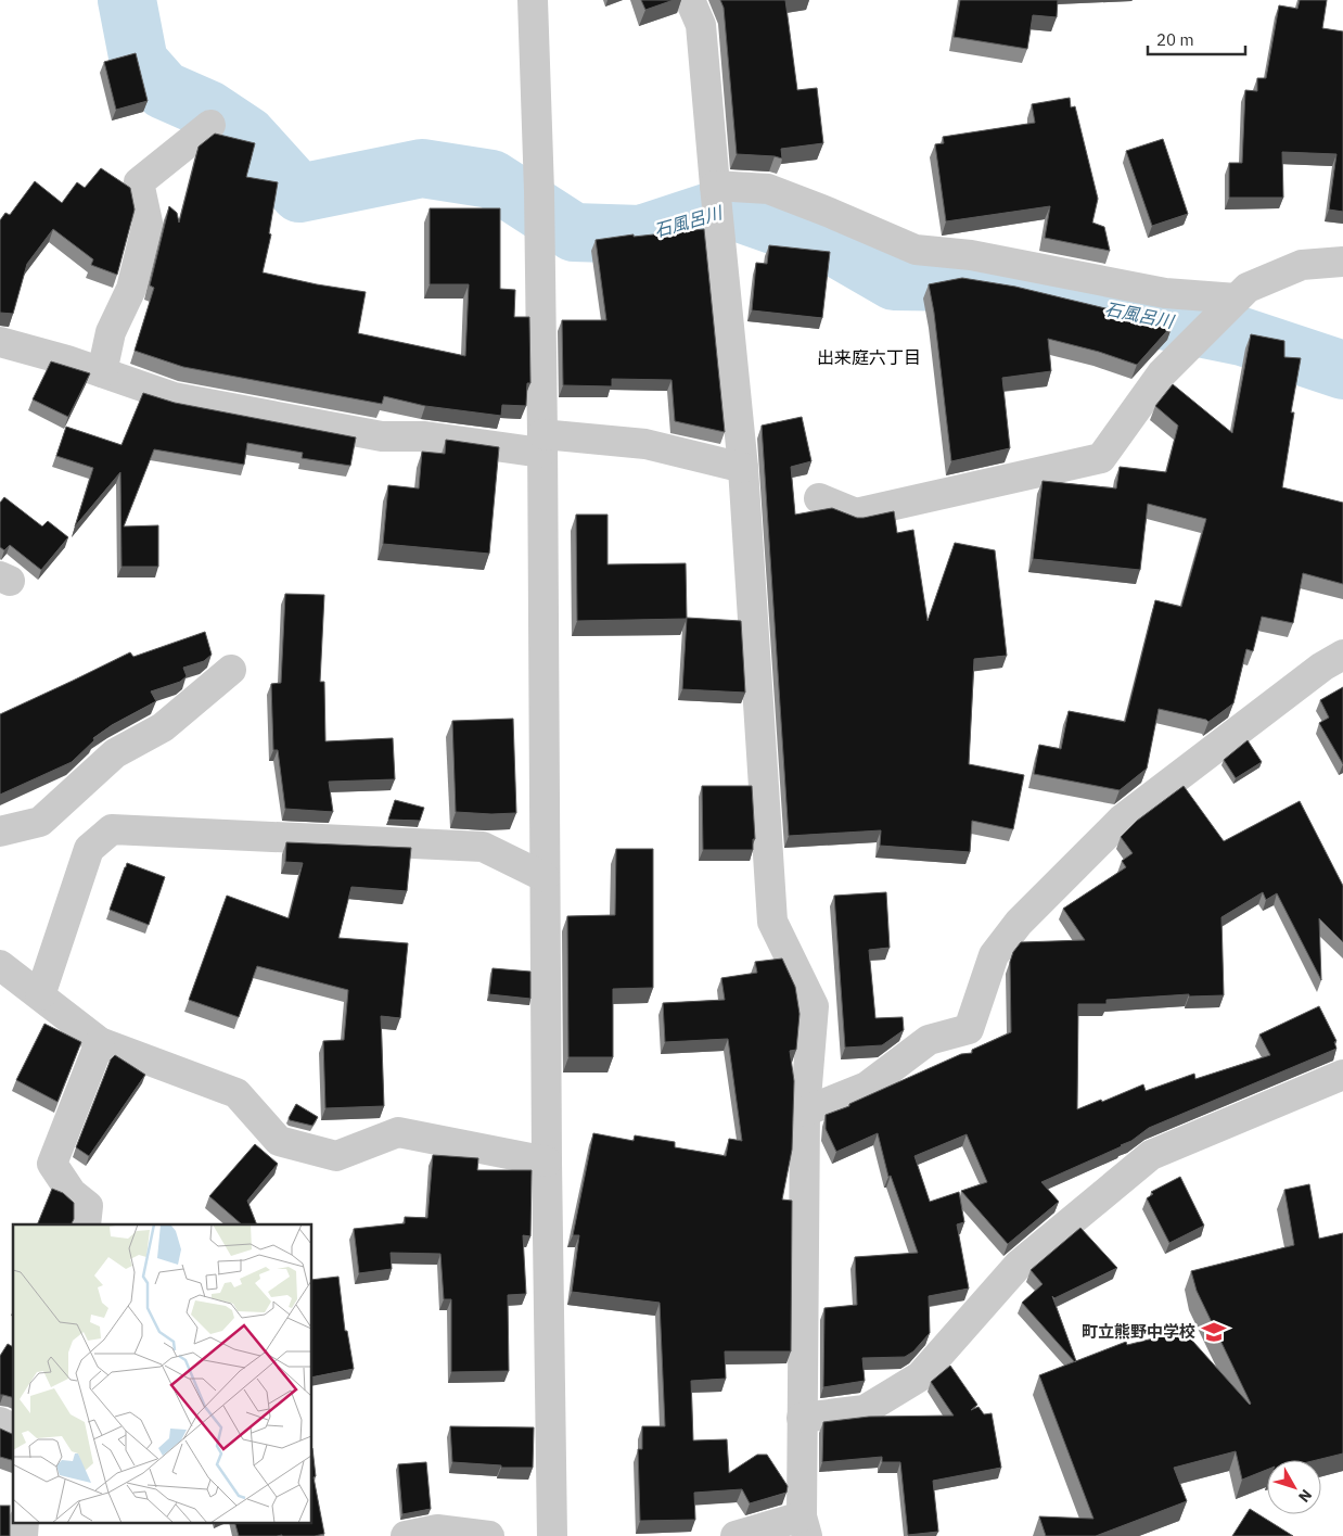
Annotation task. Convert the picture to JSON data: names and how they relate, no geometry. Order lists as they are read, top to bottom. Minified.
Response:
{"districts":["出来庭六丁目"],"water":["石風呂川"],"places":{"school or university":["町立熊野中学校"]},"scale_bar":"20 m","north":"bottom right"}
